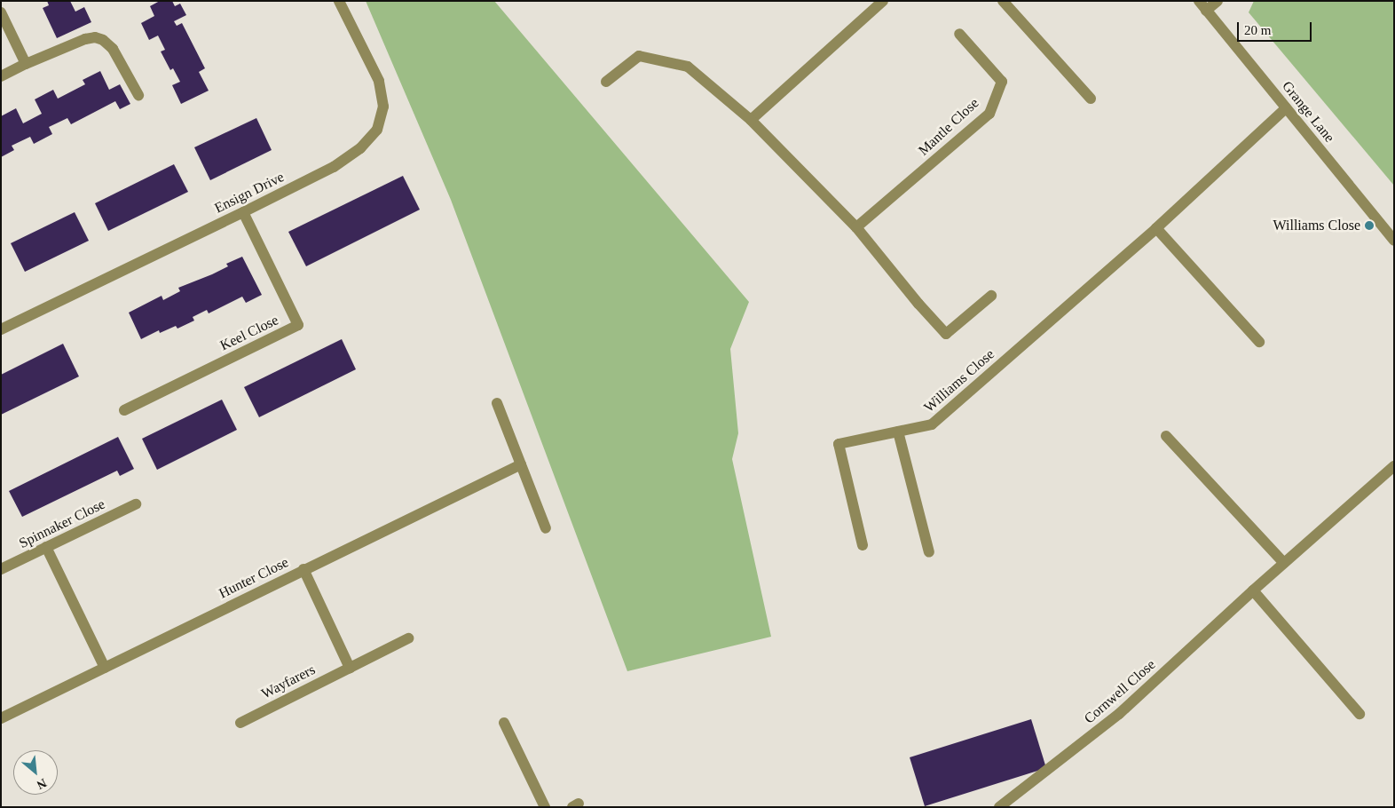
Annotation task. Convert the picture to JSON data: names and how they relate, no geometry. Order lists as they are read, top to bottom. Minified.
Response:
{"streets":{"street":["Grange Lane","Mantle Close","Ensign Drive","Keel Close","Williams Close","Spinnaker Close","Hunter Close","Wayfarers","Cornwell Close"]},"crossings":[["Grange Lane","Williams Close"],["Ensign Drive","Keel Close"]],"places":["Williams Close"],"scale_bar":"20 m","north":"bottom right"}
